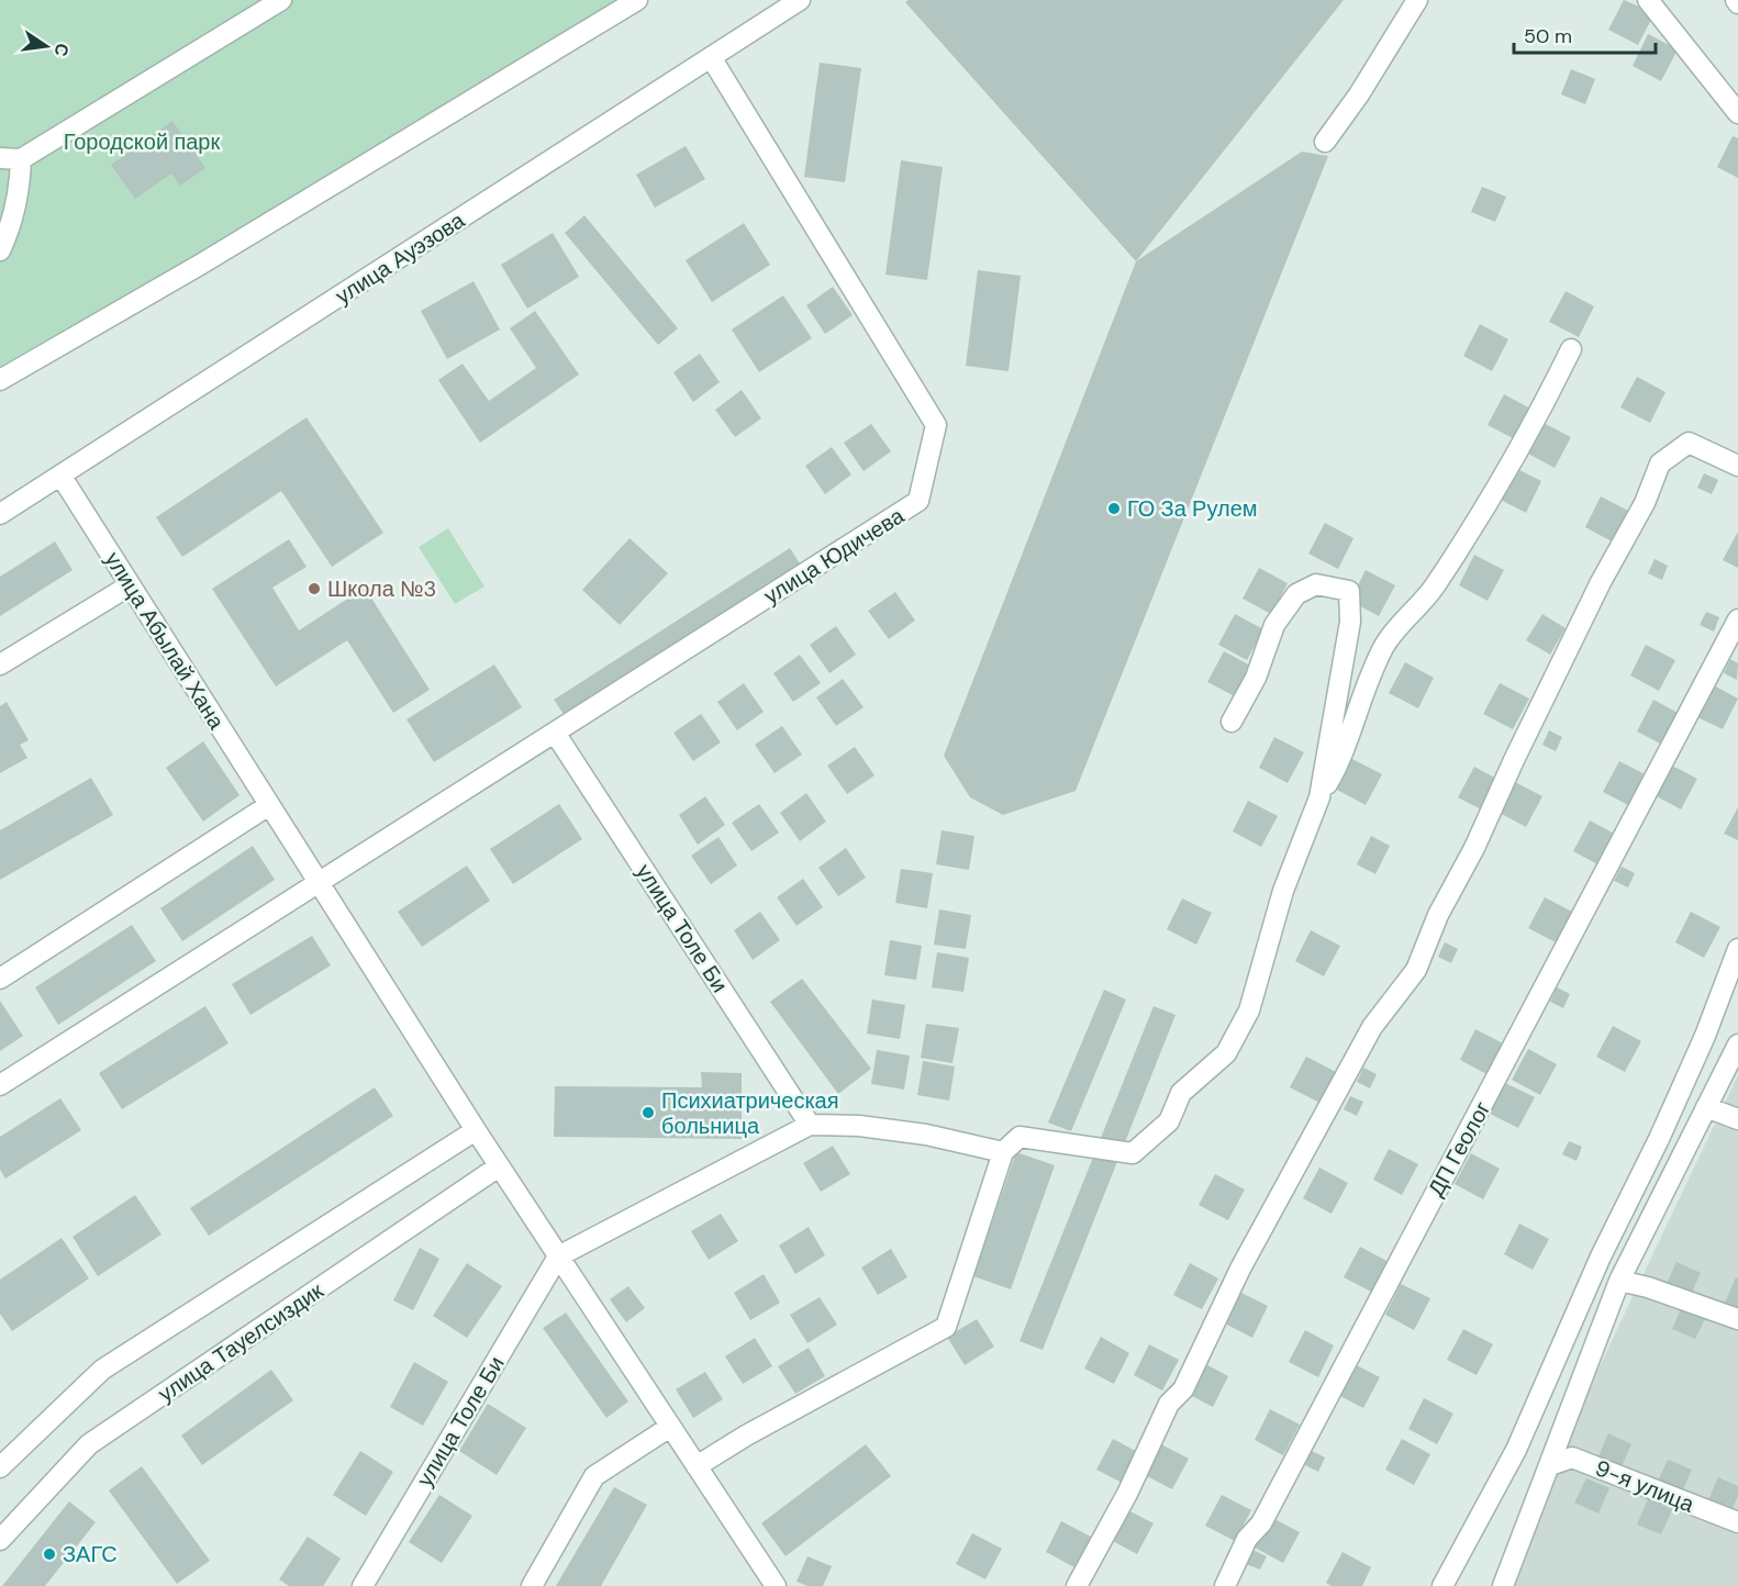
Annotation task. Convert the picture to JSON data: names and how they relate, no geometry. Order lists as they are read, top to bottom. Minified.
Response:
{"streets":{"street":["улица Ауэзова","улица Юдичева","улица Абылай Хана","улица Толе Би","ДП Геолог","улица Тауелсиздик","9-я улица"]},"crossings":[["улица Ауэзова","улица Юдичева"],["улица Ауэзова","улица Абылай Хана"],["улица Юдичева","улица Абылай Хана"],["улица Юдичева","улица Толе Би"],["улица Абылай Хана","улица Толе Би"],["улица Абылай Хана","улица Тауелсиздик"]],"parks":["Городской парк"],"places":["ГО За Рулем","Школа №3","Психиатрическая больница","ЗАГС"],"scale_bar":"50 m","north":"right"}
